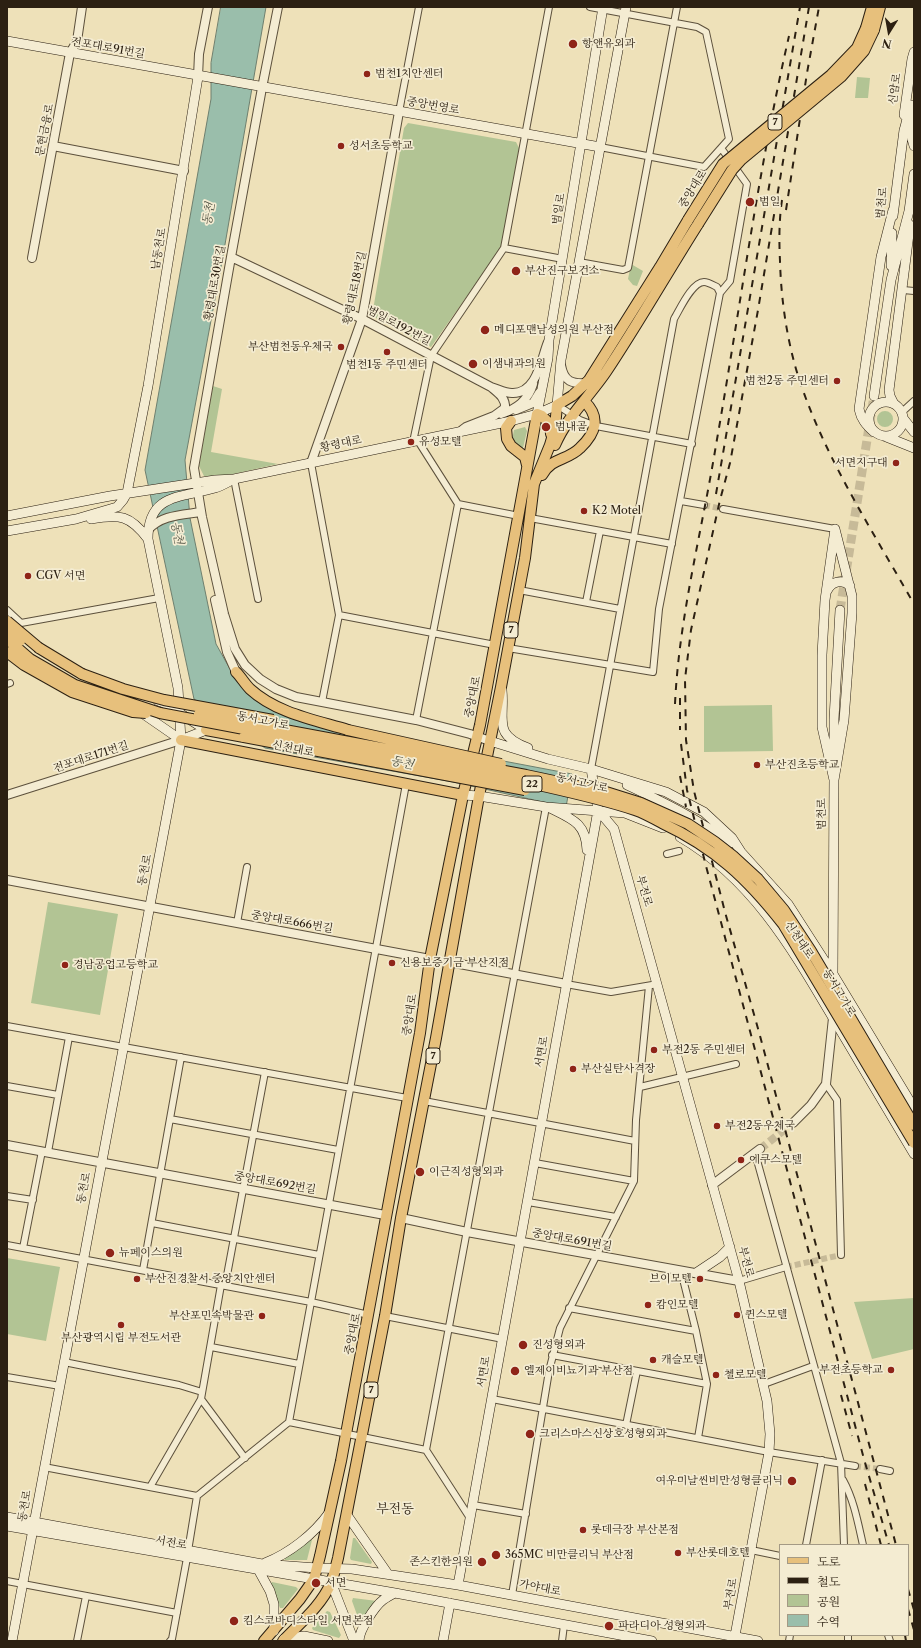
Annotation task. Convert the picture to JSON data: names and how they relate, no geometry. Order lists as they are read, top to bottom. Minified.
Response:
{"streets":{"main road":["전포대로91번길","신암로","중앙번영로","7","중앙대로","범천로","범일로","남동천로","황령대로","동서고가로","신천대로","22","동천로","부전로","서면로","서전로","가야대로"],"street":["문현금융로","황령대로30번길","황령대로18번길","범일로192번길","전포대로171번길","중앙대로666번길","중앙대로692번길","중앙대로691번길"]},"crossings":[["전포대로91번길","중앙번영로"],["전포대로91번길","문현금융로"],["전포대로91번길","남동천로"],["전포대로91번길","황령대로30번길"],["신암로","범천로"],["중앙번영로","범일로"],["중앙번영로","황령대로30번길"],["중앙번영로","황령대로18번길"],["중앙대로","범일로"],["중앙대로","황령대로"],["중앙대로","신천대로"],["중앙대로","중앙대로666번길"],["중앙대로","중앙대로692번길"],["중앙대로","중앙대로691번길"],["중앙대로","서전로"],["중앙대로","가야대로"],["범천로","신천대로"],["범일로","황령대로"],["남동천로","황령대로"],["황령대로30번길","범일로192번길"],["황령대로30번길","황령대로"],["황령대로18번길","범일로192번길"],["황령대로18번길","황령대로"],["신천대로","전포대로171번길"],["신천대로","동천로"],["신천대로","부전로"],["신천대로","서면로"],["전포대로171번길","동천로"],["동천로","중앙대로666번길"],["동천로","중앙대로692번길"],["동천로","서전로"],["부전로","서면로"],["부전로","중앙대로691번길"],["부전로","가야대로"],["서면로","중앙대로691번길"],["서면로","가야대로"],["서전로","가야대로"]],"districts":["부전동"],"water":["동천"],"places":["항앤유외과","범천1치안센터","성서초등학교","범일","부산진구보건소","메디포맨남성의원 부산점","부산범천동우체국","범천1동 주민센터","이샘내과의원","범천2동 주민센터","범내골","유성모텔","서면지구대","K2 Motel","CGV 서면","부산진초등학교","신용보증기금 부산지점","경남공업고등학교","부전2동 주민센터","부산실탄사격장","부전2동우체국","에쿠스모텔","이근직성형외과","뉴페이스의원","부산진경찰서 중앙치안센터","브이모텔","캄인모텔","퀸스모텔","부산포민속박물관","부산광역시립 부전도서관","진성형외과","캐슬모텔","부전초등학교","엘제이비뇨기과 부산점","첼로모텔","크리스마스신상호성형외과","여우미날씬비만성형클리닉","롯데극장 부산본점","부산롯데호텔","365MC 비만클리닉 부산점","존스킨한의원","서면","킴스코바디스타일 서면본점","파라디아 성형외과"],"legend":["도로","철도","공원","수역"],"north":"bottom"}
